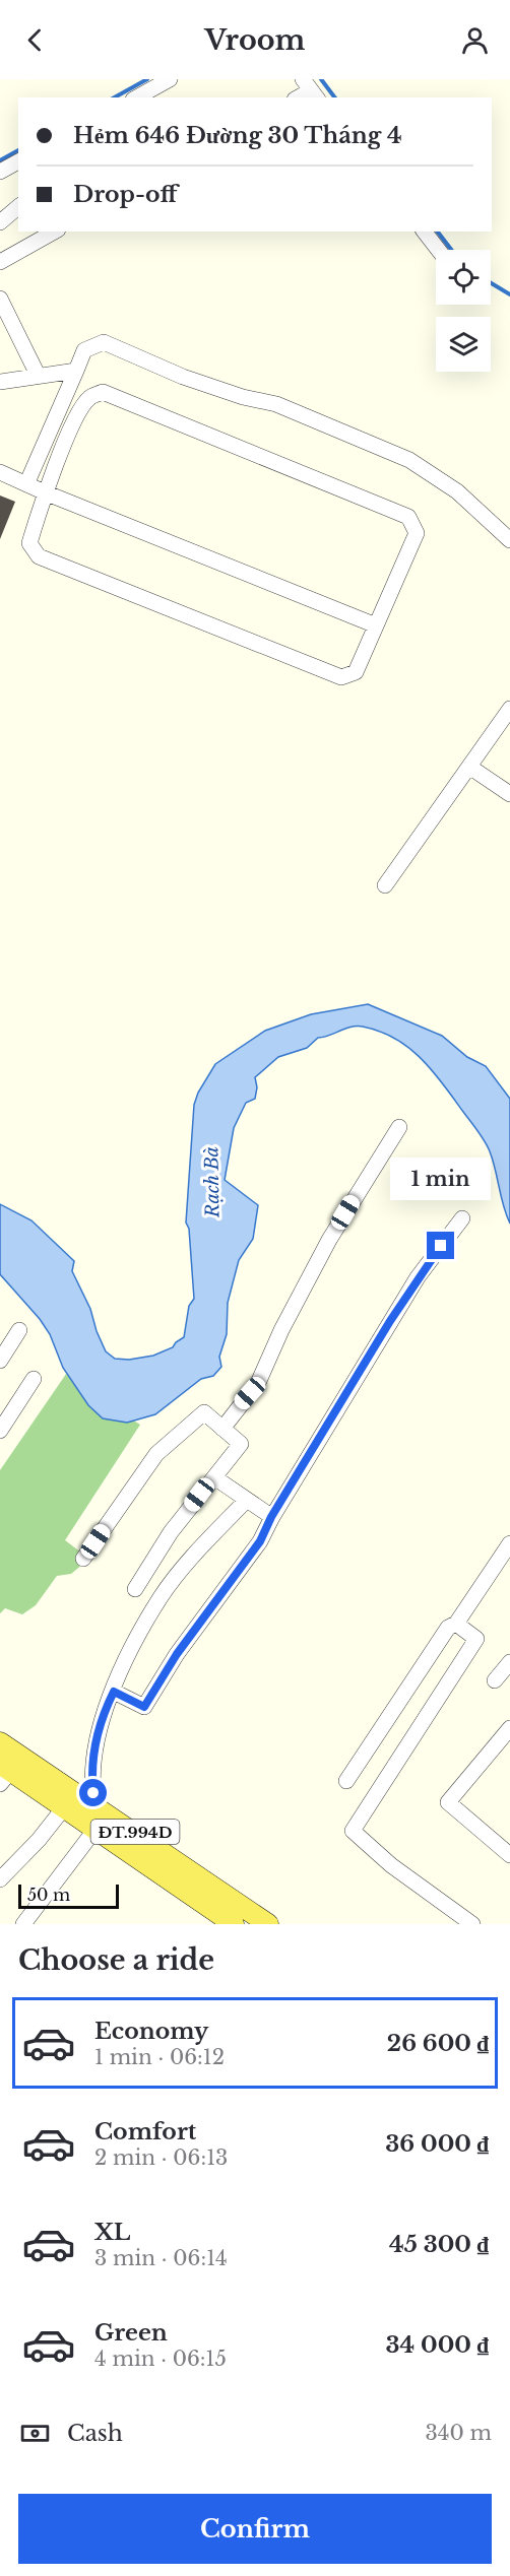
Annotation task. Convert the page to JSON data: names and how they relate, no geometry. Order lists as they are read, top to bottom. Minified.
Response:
{"streets":{"main road":["ĐT.994D"]},"water":["Rạch Bà"],"scale_bar":"50 m","page":{"header":"Vroom","banner":["Hẻm 646 Đường 30 Tháng 4","Drop-off"],"bubble":"1 min","scale":"50 m","heading":"Choose a ride","list":[{"name":"Economy","note":"1 min · 06:12","value":"26 600 ₫"},{"name":"Comfort","note":"2 min · 06:13","value":"36 000 ₫"},{"name":"XL","note":"3 min · 06:14","value":"45 300 ₫"},{"name":"Green","note":"4 min · 06:15","value":"34 000 ₫"}],"pay":["Cash","340 m"],"buttons":"Confirm"}}
